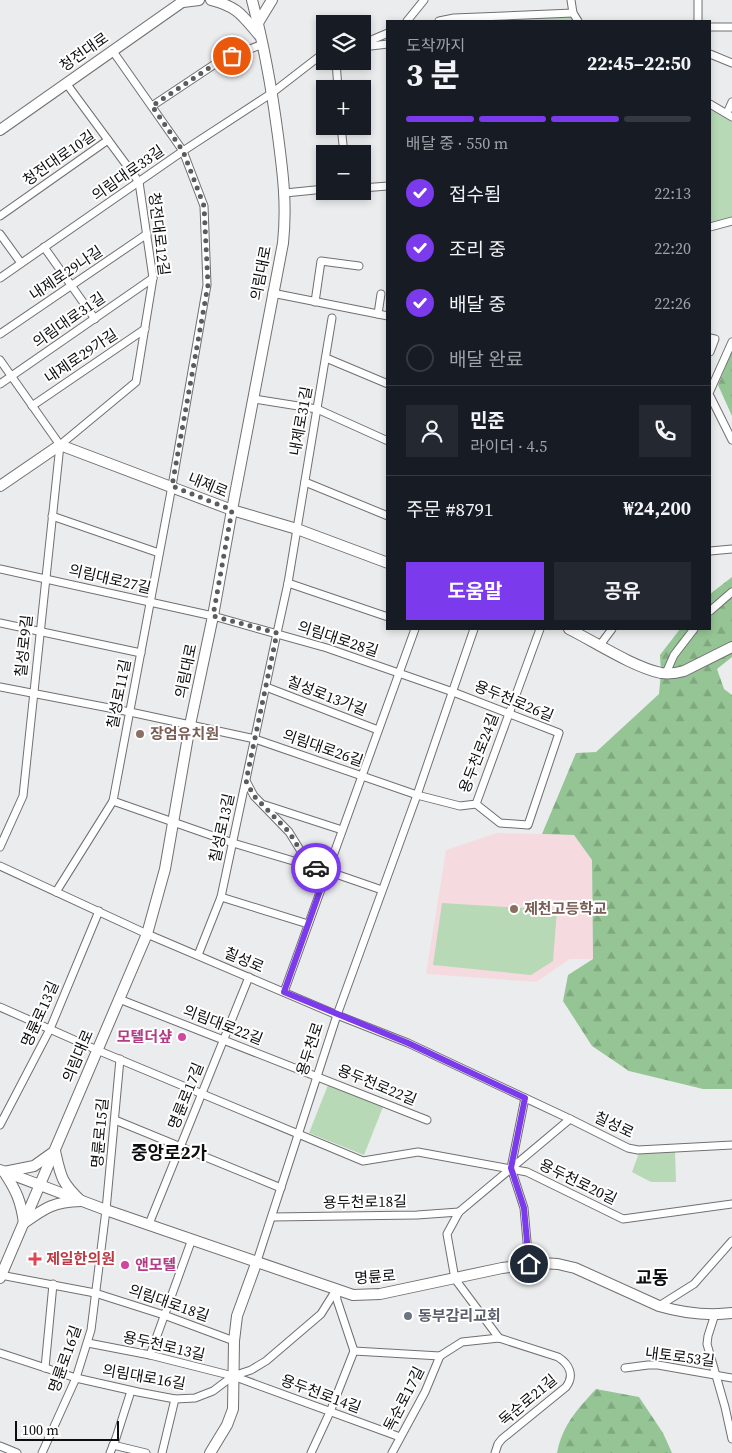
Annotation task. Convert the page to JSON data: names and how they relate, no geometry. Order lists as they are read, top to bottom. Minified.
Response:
{"streets":{"street":["청전대로","청전대로10길","의림대로33길","청전대로12길","내제로29나길","의림대로","의림대로31길","내제로29가길","내제로31길","내제로","의림대로27길","의림대로28길","칠성로9길","칠성로11길","칠성로13가길","용두천로26길","의림대로26길","용두천로24길","칠성로13길","칠성로","명륜로13길","의림대로22길","용두천로","용두천로22길","명륜로17길","명륜로15길","용두천로20길","용두천로18길","명륜로","의림대로18길","용두천로13길","내토로53길","명륜로16길","의림대로16길","용두천로14길","독순로17길","독순로21길"]},"crossings":[["청전대로","청전대로12길"],["청전대로","칠성로11길"],["청전대로10길","청전대로12길"],["의림대로33길","청전대로12길"],["의림대로33길","의림대로"],["의림대로33길","칠성로11길"],["청전대로12길","내제로29나길"],["청전대로12길","의림대로31길"],["청전대로12길","내제로29가길"],["청전대로12길","내제로"],["청전대로12길","칠성로9길"],["의림대로","내제로"],["의림대로","의림대로27길"],["의림대로","의림대로28길"],["의림대로","의림대로26길"],["의림대로","칠성로"],["의림대로","의림대로22길"],["의림대로","용두천로20길"],["의림대로","명륜로"],["의림대로","의림대로18길"],["내제로31길","내제로"],["내제로31길","칠성로13길"],["내제로","칠성로9길"],["내제로","칠성로11길"],["내제로","칠성로13길"],["의림대로27길","의림대로28길"],["의림대로27길","칠성로9길"],["의림대로27길","칠성로11길"],["의림대로28길","용두천로26길"],["의림대로28길","칠성로13길"],["의림대로28길","용두천로"],["칠성로9길","의림대로26길"],["칠성로11길","의림대로26길"],["칠성로11길","칠성로"],["칠성로13가길","칠성로13길"],["용두천로26길","용두천로24길"],["용두천로26길","용두천로"],["의림대로26길","용두천로24길"],["의림대로26길","칠성로13길"],["의림대로26길","용두천로"],["용두천로24길","용두천로"],["칠성로13길","칠성로"],["칠성로","명륜로13길"],["칠성로","용두천로"],["칠성로","명륜로17길"],["명륜로13길","용두천로20길"],["의림대로22길","용두천로"],["의림대로22길","용두천로22길"],["의림대로22길","명륜로17길"],["용두천로","용두천로22길"],["용두천로","용두천로20길"],["용두천로","용두천로18길"],["용두천로","명륜로"],["용두천로","의림대로18길"],["용두천로","용두천로13길"],["용두천로","의림대로16길"],["용두천로","용두천로14길"],["명륜로17길","용두천로20길"],["명륜로17길","명륜로"],["명륜로15길","용두천로20길"],["명륜로15길","명륜로"],["명륜로15길","명륜로16길"],["명륜로","명륜로16길"],["명륜로","의림대로16길"],["의림대로18길","명륜로16길"],["용두천로13길","명륜로16길"],["용두천로13길","의림대로16길"],["용두천로13길","용두천로14길"],["명륜로16길","의림대로16길"],["의림대로16길","용두천로14길"],["용두천로14길","독순로17길"]],"districts":["중앙로2가","교동"],"places":{"other":["장엄유치원","제천고등학교","모텔더샾","앤모텔","동부감리교회"],"health":["제일한의원"]},"scale_bar":"100 m","page":{"map_buttons":["+","−"],"heading":["3 분","도착까지","22:45–22:50"],"panel":["민준","라이더 · 4.5","주문 #8791","₩24,200"],"bar":"배달 중 · 550 m","list":[["접수됨","22:13"],["조리 중","22:20"],["배달 중","22:26"],"배달 완료"],"buttons":["도움말","공유"],"scale":"100 m"}}
